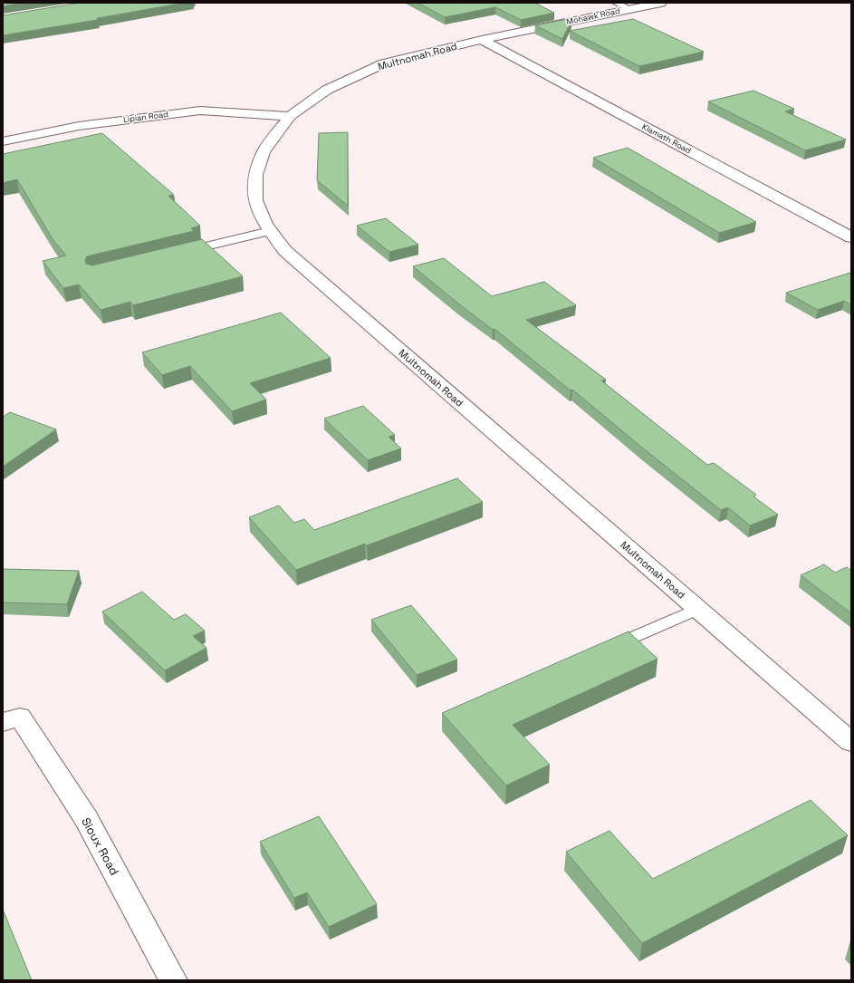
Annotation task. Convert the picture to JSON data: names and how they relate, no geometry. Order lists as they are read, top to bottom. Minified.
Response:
{"streets":{"street":["Mohawk Road","Multnomah Road","Lipian Road","Klamath Road","Sioux Road"]},"crossings":[["Mohawk Road","Multnomah Road"],["Mohawk Road","Klamath Road"],["Multnomah Road","Lipian Road"],["Multnomah Road","Klamath Road"]]}
